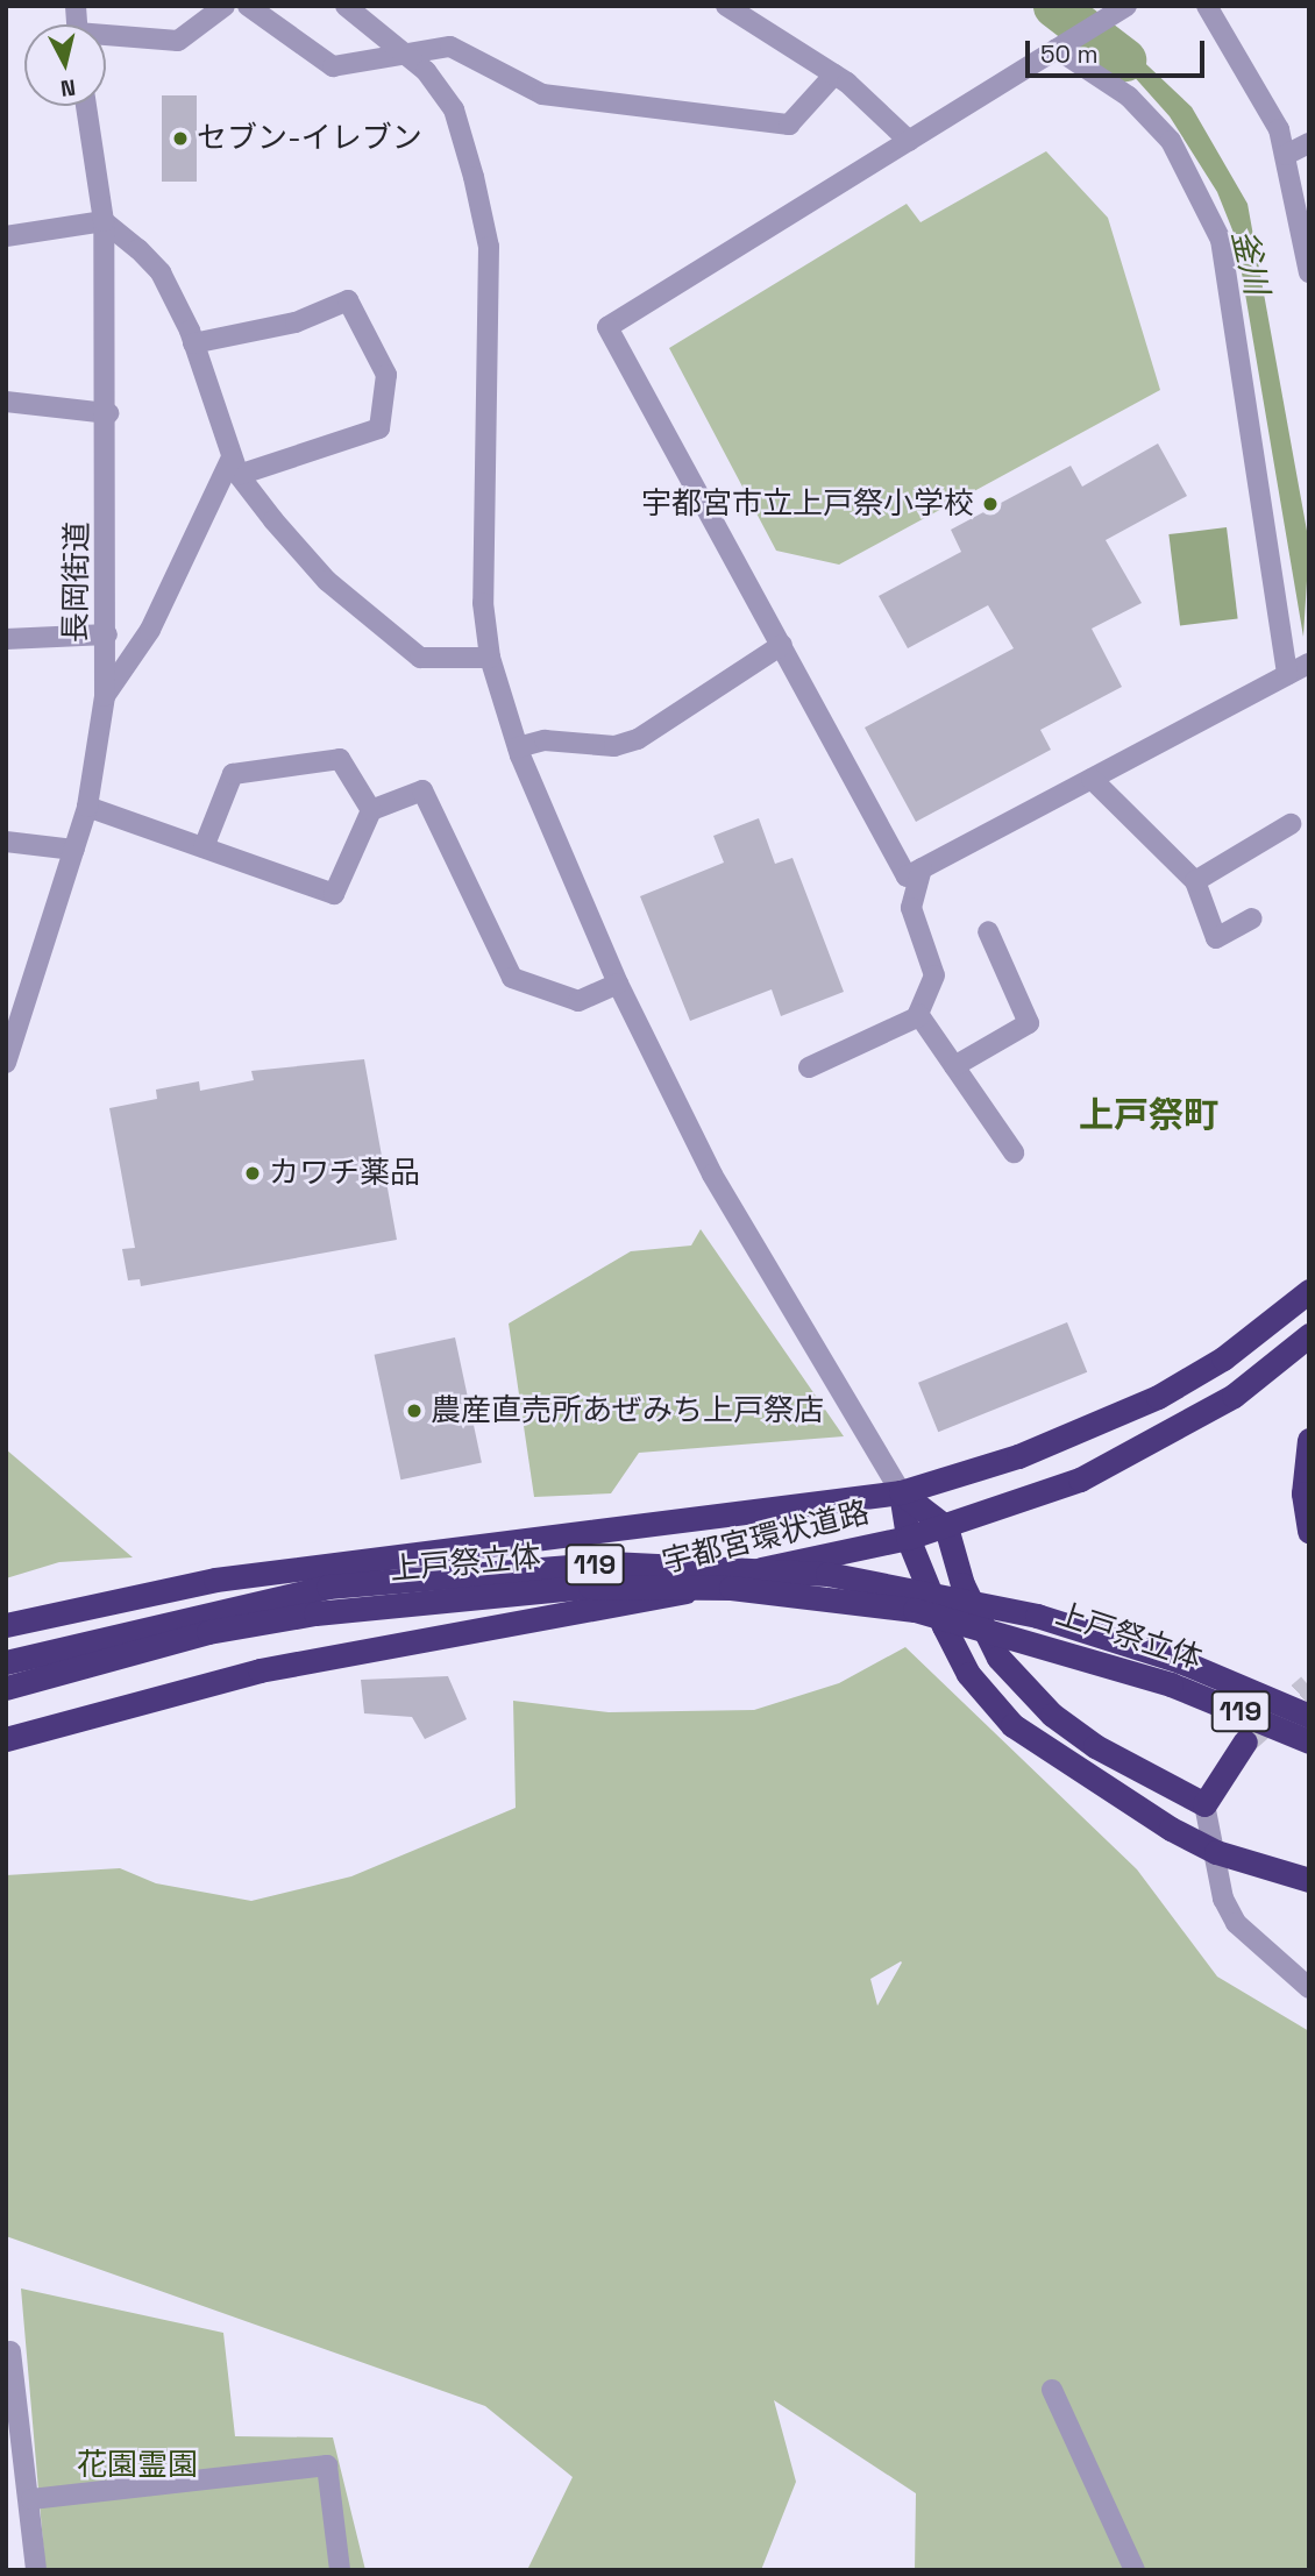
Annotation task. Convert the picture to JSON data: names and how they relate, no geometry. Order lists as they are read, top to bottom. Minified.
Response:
{"streets":{"highway":["宇都宮環状道路","上戸祭立体","119"],"street":["長岡街道"]},"districts":["上戸祭町"],"water":["釜川"],"parks":["花園霊園"],"places":["セブン-イレブン","宇都宮市立上戸祭小学校","カワチ薬品","農産直売所あぜみち上戸祭店"],"scale_bar":"50 m","north":"bottom"}
